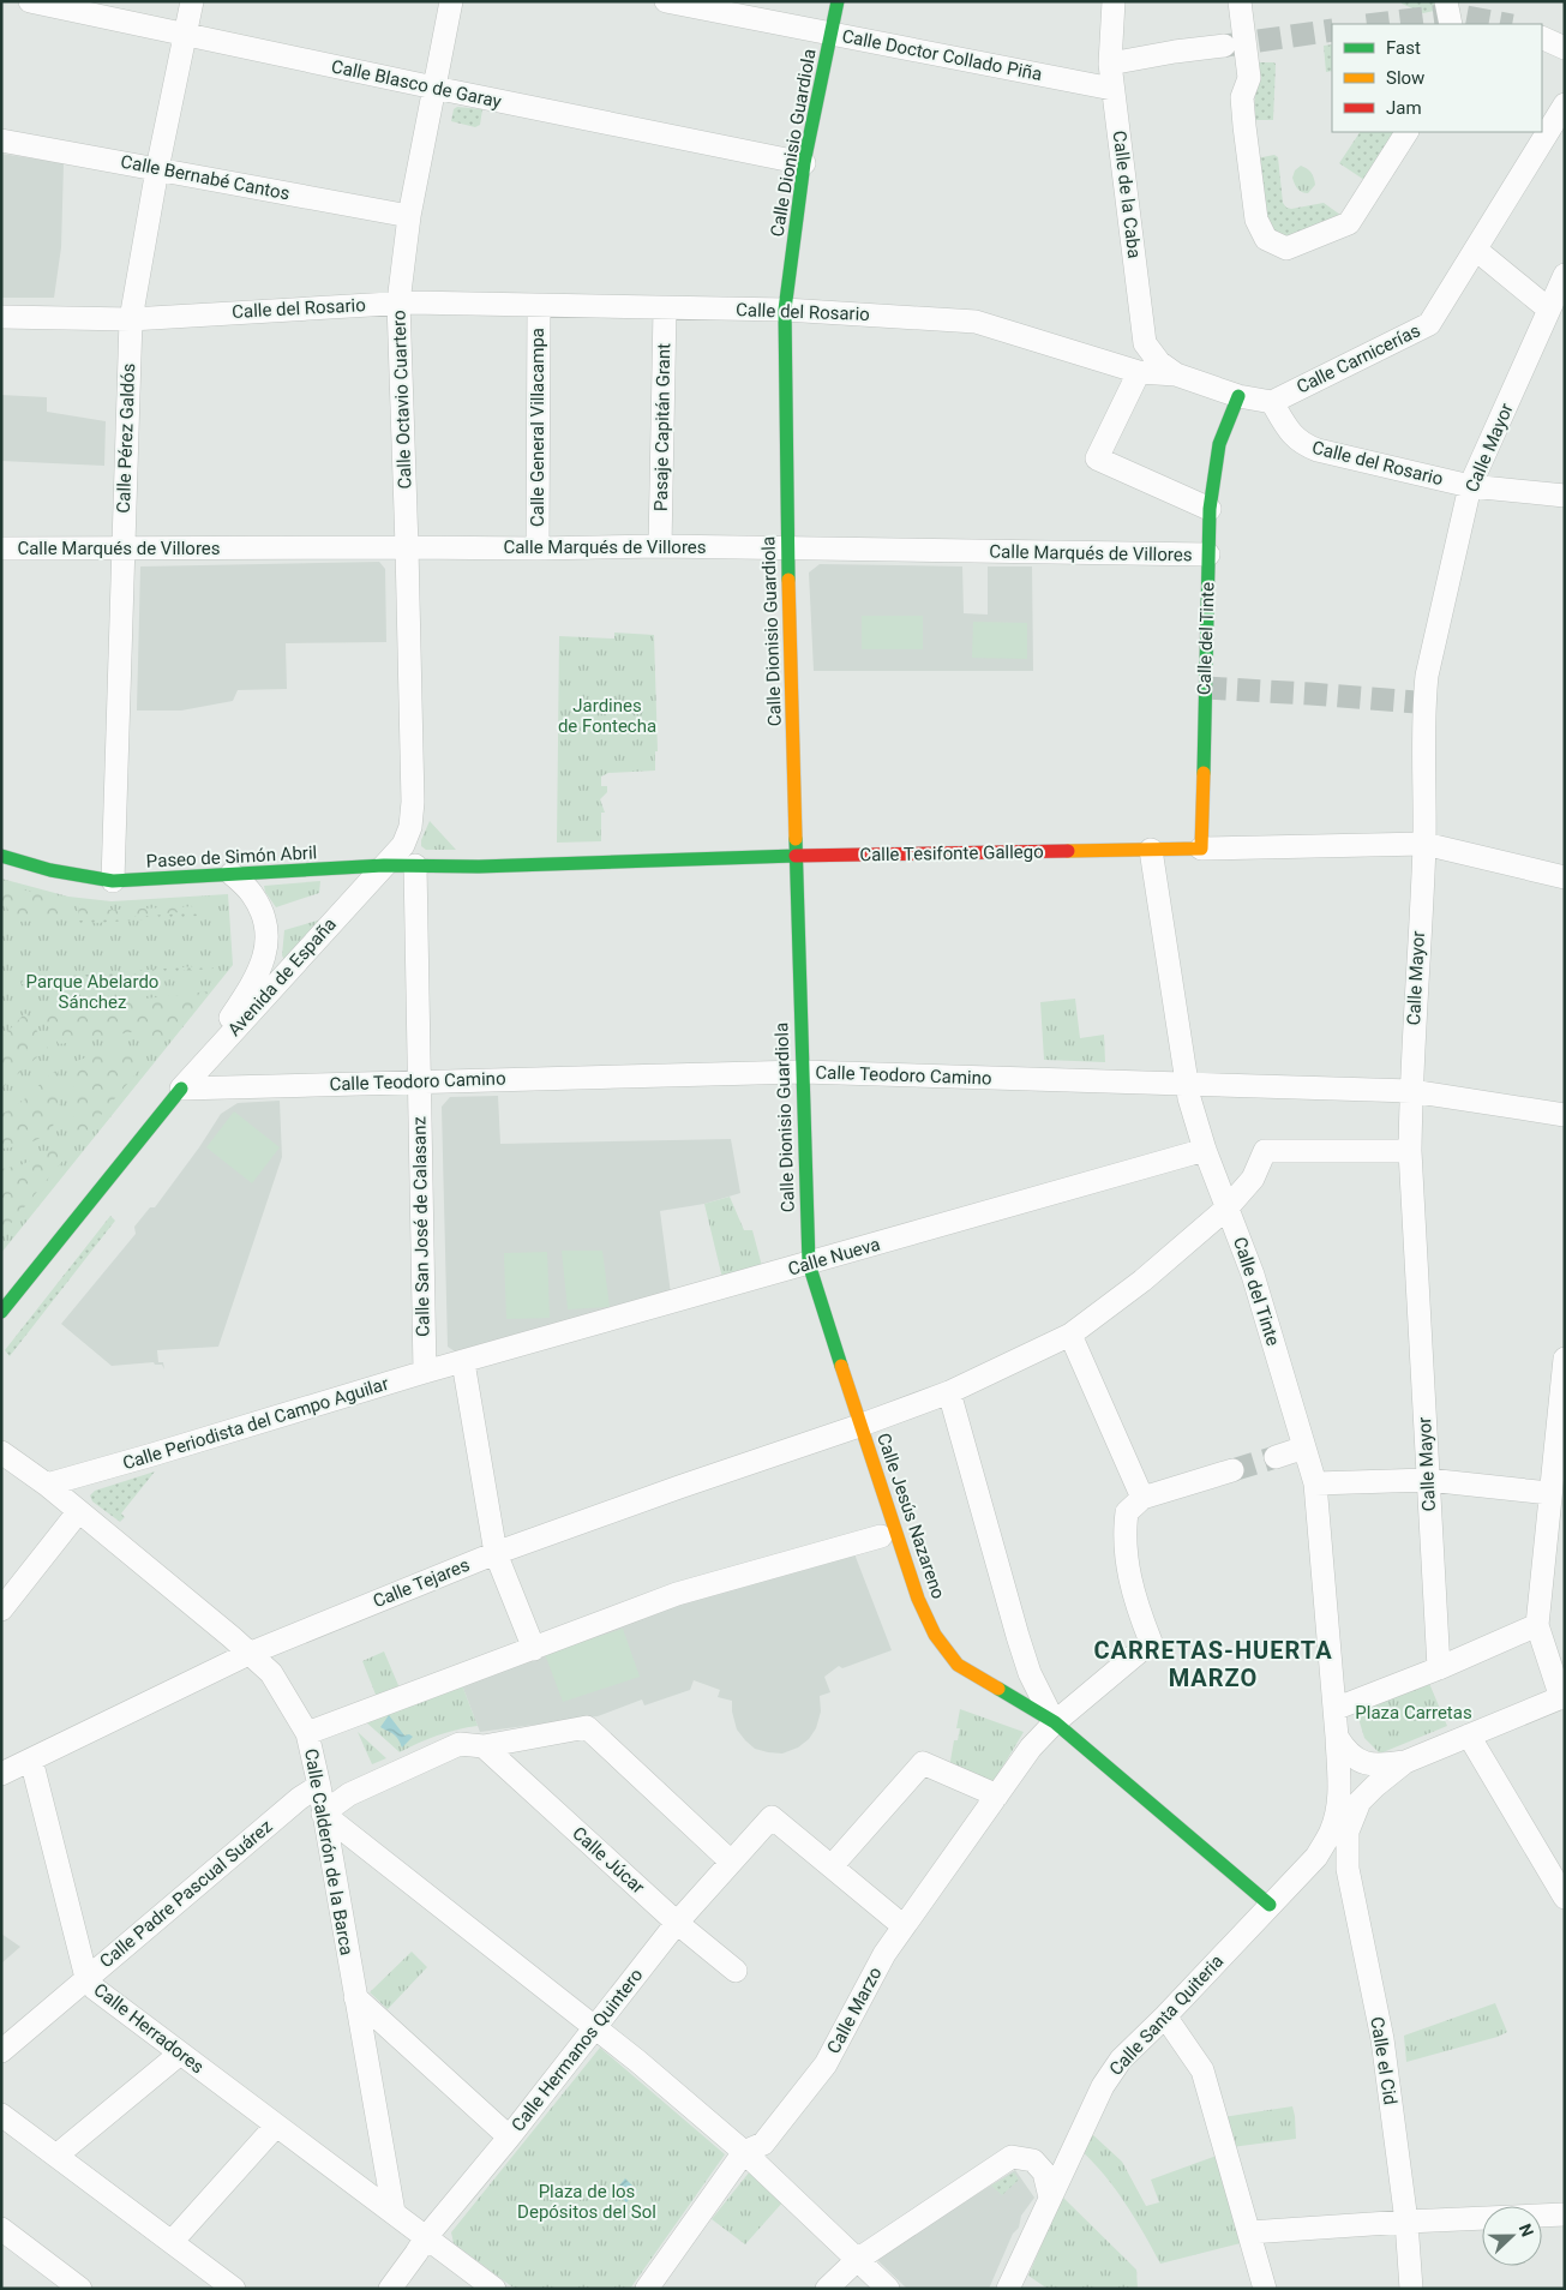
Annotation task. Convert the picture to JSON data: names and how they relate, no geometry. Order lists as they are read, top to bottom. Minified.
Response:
{"streets":{"street":["Calle Doctor Collado Piña","Calle Blasco de Garay","Calle Dionisio Guardiola","Calle Bernabé Cantos","Calle de la Caba","Calle del Rosario","Calle Carnicerías","Calle Octavio Cuartero","Calle General Villacampa","Pasaje Capitán Grant","Calle Pérez Galdós","Calle Mayor","Calle Marqués de Villores","Calle del Tinte","Calle Tesifonte Gallego","Paseo de Simón Abril","Avenida de España","Calle Teodoro Camino","Calle San José de Calasanz","Calle Nueva","Calle Periodista del Campo Aguilar","Calle Jesús Nazareno","Calle Tejares","Calle Calderón de la Barca","Calle Júcar","Calle Padre Pascual Suárez","Calle Marzo","Calle Santa Quiteria","Calle Herradores","Calle Hermanos Quintero","Calle el Cid"]},"crossings":[["Calle Doctor Collado Piña","Calle Dionisio Guardiola"],["Calle Doctor Collado Piña","Calle de la Caba"],["Calle Blasco de Garay","Calle Dionisio Guardiola"],["Calle Blasco de Garay","Calle Octavio Cuartero"],["Calle Blasco de Garay","Calle Pérez Galdós"],["Calle Dionisio Guardiola","Calle del Rosario"],["Calle Dionisio Guardiola","Calle Marqués de Villores"],["Calle Dionisio Guardiola","Calle Tesifonte Gallego"],["Calle Dionisio Guardiola","Calle Teodoro Camino"],["Calle Dionisio Guardiola","Calle Nueva"],["Calle Dionisio Guardiola","Calle Jesús Nazareno"],["Calle Bernabé Cantos","Calle Octavio Cuartero"],["Calle Bernabé Cantos","Calle Pérez Galdós"],["Calle de la Caba","Calle del Rosario"],["Calle del Rosario","Calle Carnicerías"],["Calle del Rosario","Calle Octavio Cuartero"],["Calle del Rosario","Calle General Villacampa"],["Calle del Rosario","Pasaje Capitán Grant"],["Calle del Rosario","Calle Pérez Galdós"],["Calle del Rosario","Calle Mayor"],["Calle del Rosario","Calle del Tinte"],["Calle Octavio Cuartero","Calle Marqués de Villores"],["Calle Octavio Cuartero","Avenida de España"],["Calle General Villacampa","Calle Marqués de Villores"],["Pasaje Capitán Grant","Calle Marqués de Villores"],["Calle Pérez Galdós","Calle Marqués de Villores"],["Calle Pérez Galdós","Paseo de Simón Abril"],["Calle Mayor","Calle Tesifonte Gallego"],["Calle Mayor","Calle Teodoro Camino"],["Calle Mayor","Calle Tejares"],["Calle Marqués de Villores","Calle del Tinte"],["Calle del Tinte","Calle Tesifonte Gallego"],["Calle del Tinte","Calle Teodoro Camino"],["Calle del Tinte","Calle Nueva"],["Calle del Tinte","Calle Tejares"],["Calle del Tinte","Calle Santa Quiteria"],["Calle Tesifonte Gallego","Paseo de Simón Abril"],["Calle Tesifonte Gallego","Calle San José de Calasanz"],["Paseo de Simón Abril","Avenida de España"],["Paseo de Simón Abril","Calle San José de Calasanz"],["Avenida de España","Calle Teodoro Camino"],["Calle Teodoro Camino","Calle San José de Calasanz"],["Calle San José de Calasanz","Calle Periodista del Campo Aguilar"],["Calle Nueva","Calle Periodista del Campo Aguilar"],["Calle Nueva","Calle Jesús Nazareno"],["Calle Periodista del Campo Aguilar","Calle Calderón de la Barca"],["Calle Jesús Nazareno","Calle Marzo"],["Calle Jesús Nazareno","Calle Santa Quiteria"],["Calle Tejares","Calle Calderón de la Barca"],["Calle Tejares","Calle Herradores"],["Calle Calderón de la Barca","Calle Padre Pascual Suárez"],["Calle Calderón de la Barca","Calle Herradores"],["Calle Júcar","Calle Hermanos Quintero"],["Calle Padre Pascual Suárez","Calle Herradores"]],"districts":["CARRETAS-HUERTA MARZO"],"parks":["Jardines de Fontecha","Parque Abelardo Sánchez","Plaza Carretas","Plaza de los Depósitos del Sol"],"legend":["Fast","Slow","Jam"],"north":"right"}
